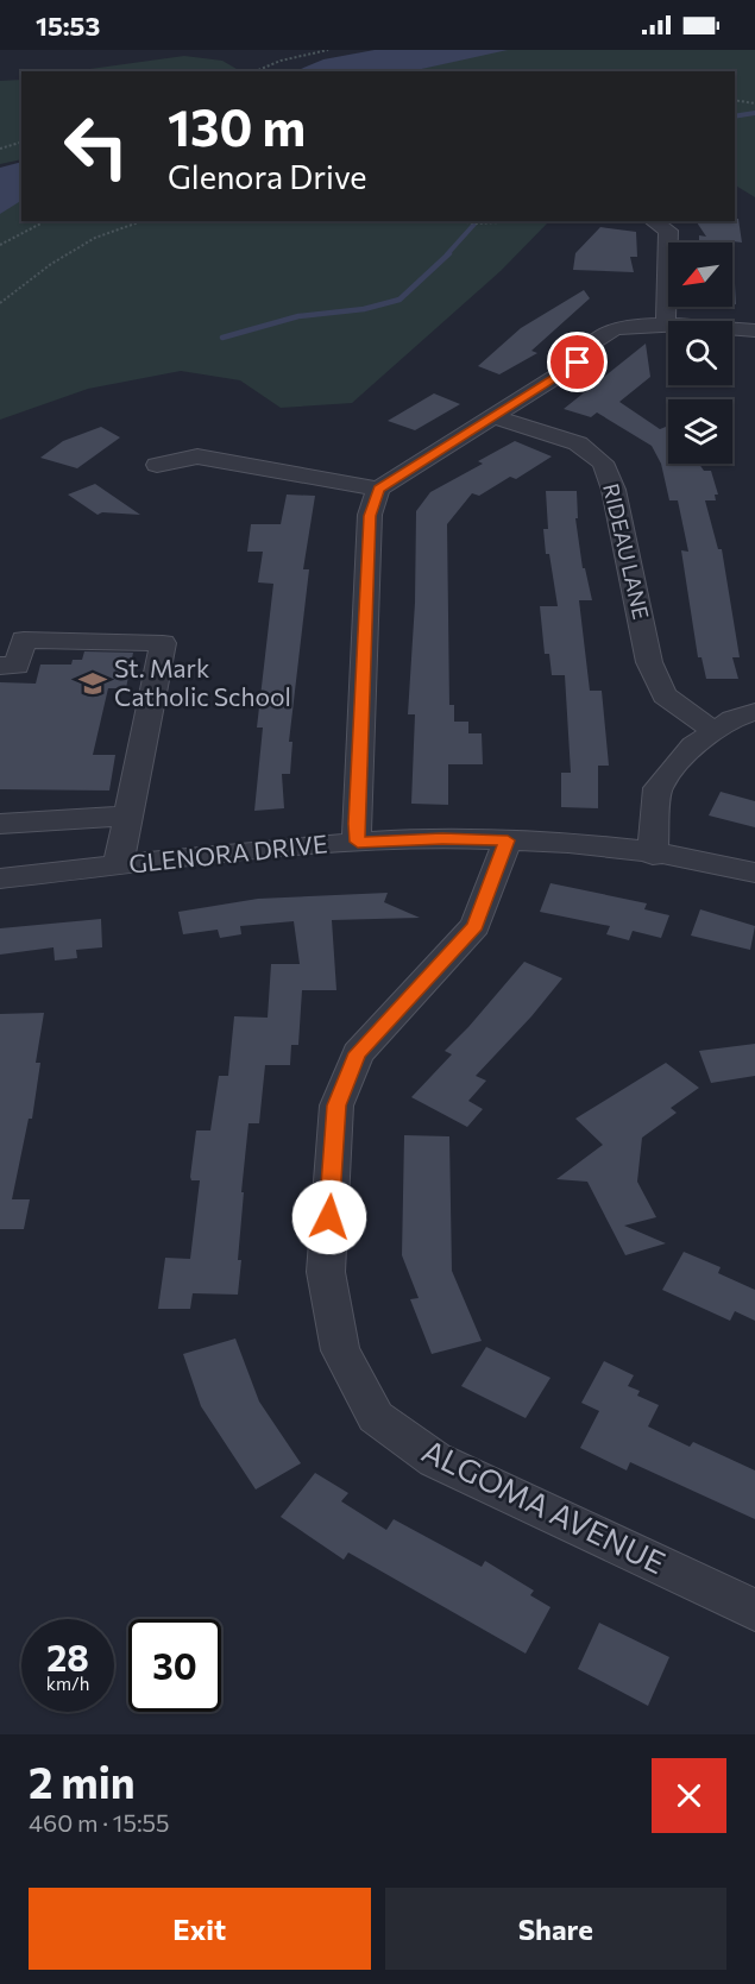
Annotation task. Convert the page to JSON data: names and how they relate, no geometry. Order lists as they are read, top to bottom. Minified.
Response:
{"streets":{"street":["RIDEAU LANE","GLENORA DRIVE","ALGOMA AVENUE"]},"crossings":[["GLENORA DRIVE","ALGOMA AVENUE"]],"places":{"school or university":["St. Mark Catholic School"]},"north":"bottom left","page":{"status":"15:53","turn":["130 m","Glenora Drive"],"speed":"28 km/h","limit":"30","heading":["2 min","460 m · 15:55"],"buttons":["Exit","Share"]}}
